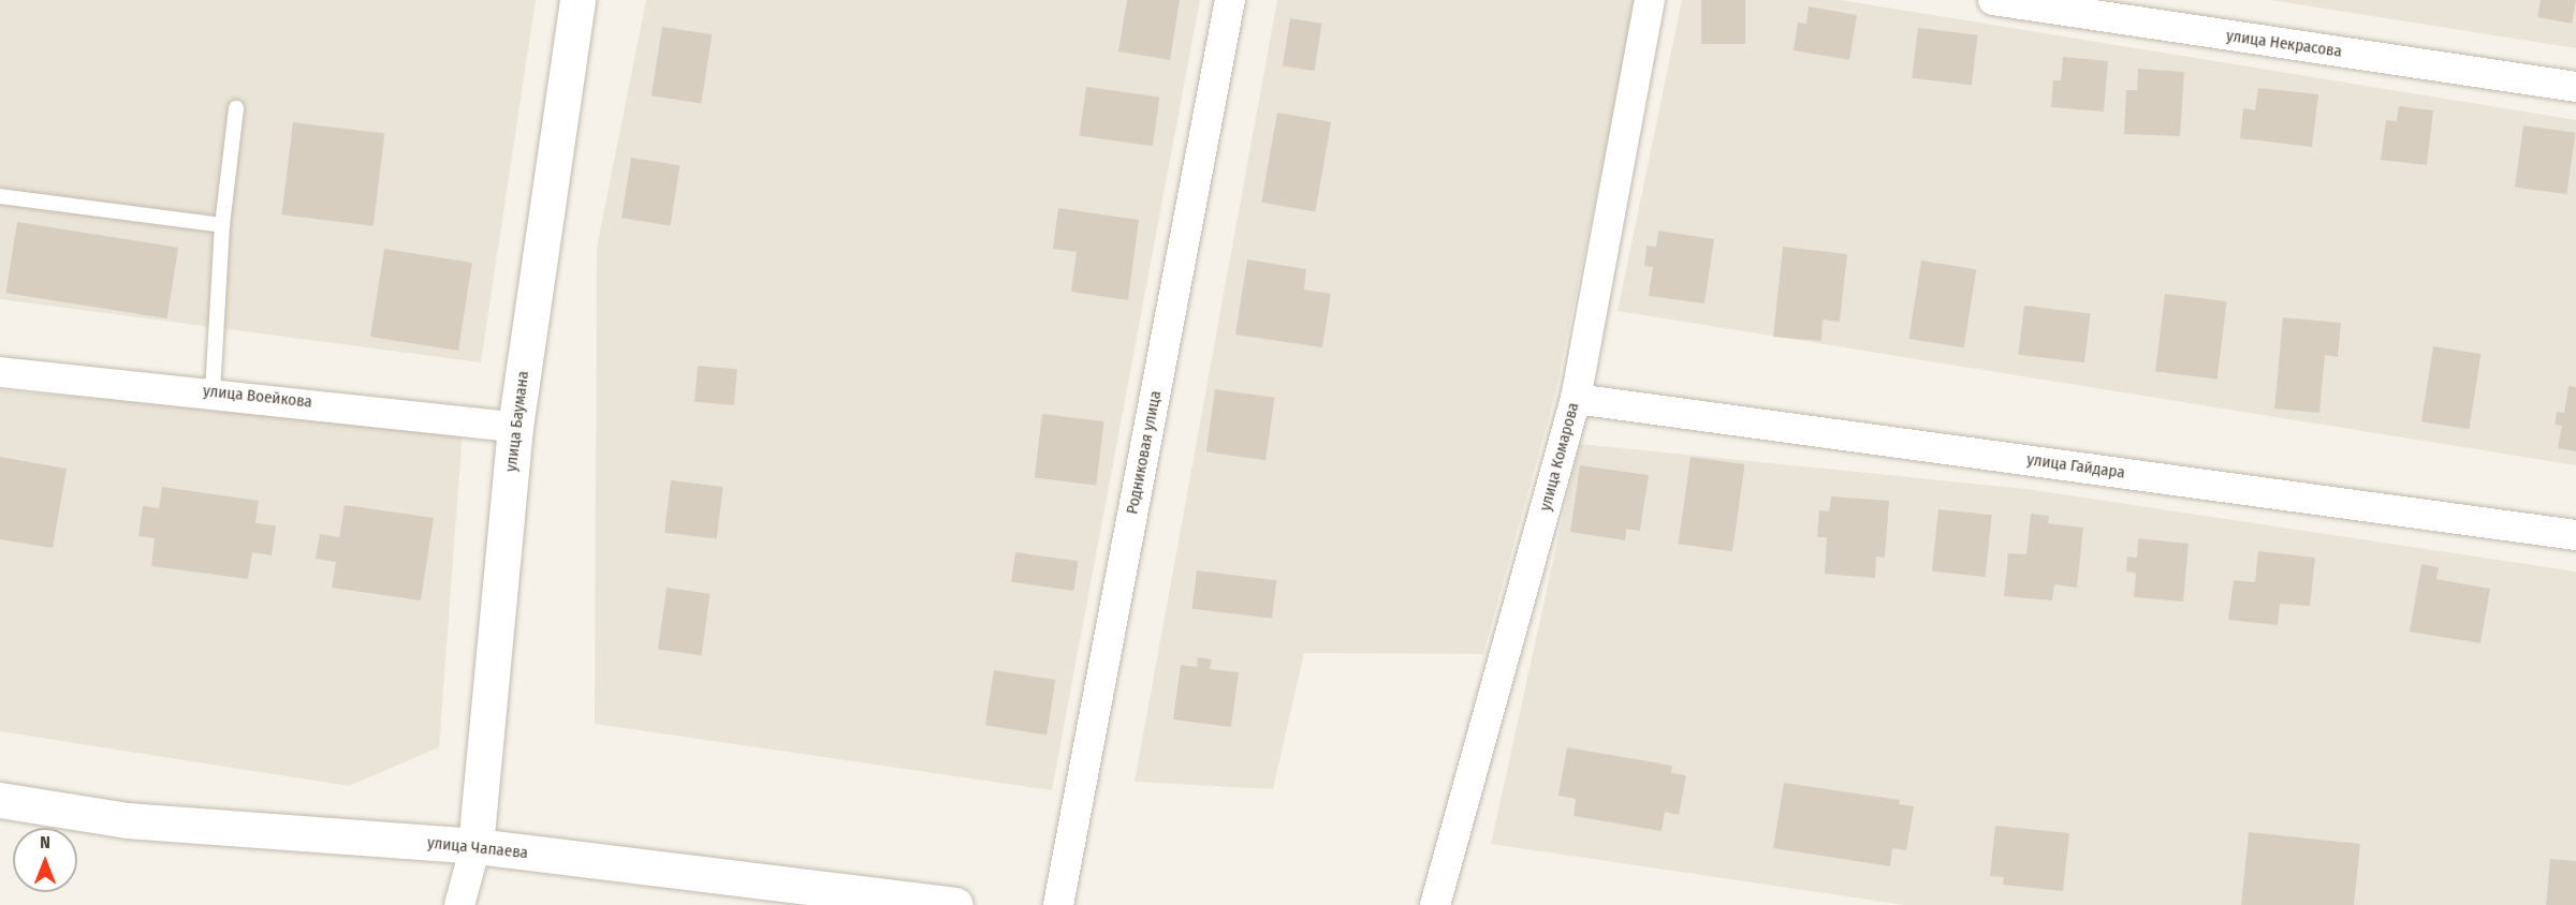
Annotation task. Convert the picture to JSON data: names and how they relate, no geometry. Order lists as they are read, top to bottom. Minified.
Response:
{"streets":{"street":["улица Некрасова","улица Воейкова","улица Баумана","Родниковая улица","улица Комарова","улица Гайдара","улица Чапаева"]},"crossings":[["улица Воейкова","улица Баумана"],["улица Баумана","улица Чапаева"],["улица Комарова","улица Гайдара"]],"north":"top"}
